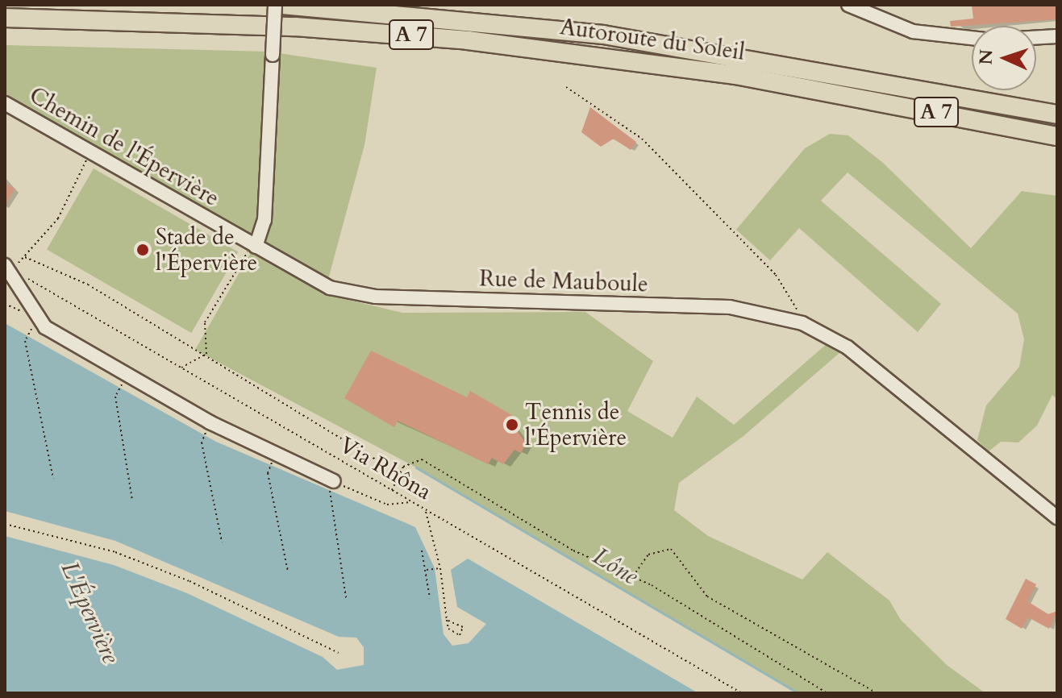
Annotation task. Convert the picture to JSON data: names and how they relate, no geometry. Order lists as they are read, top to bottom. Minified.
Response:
{"streets":{"highway":["A 7","Autoroute du Soleil"],"street":["Chemin de l'Épervière","Rue de Mauboule"],"path":["Via Rhôna"]},"crossings":[["Chemin de l'Épervière","Rue de Mauboule"]],"water":["Lône","L'Épervière"],"places":["Stade de l'Épervière","Tennis de l'Épervière"],"north":"left"}
